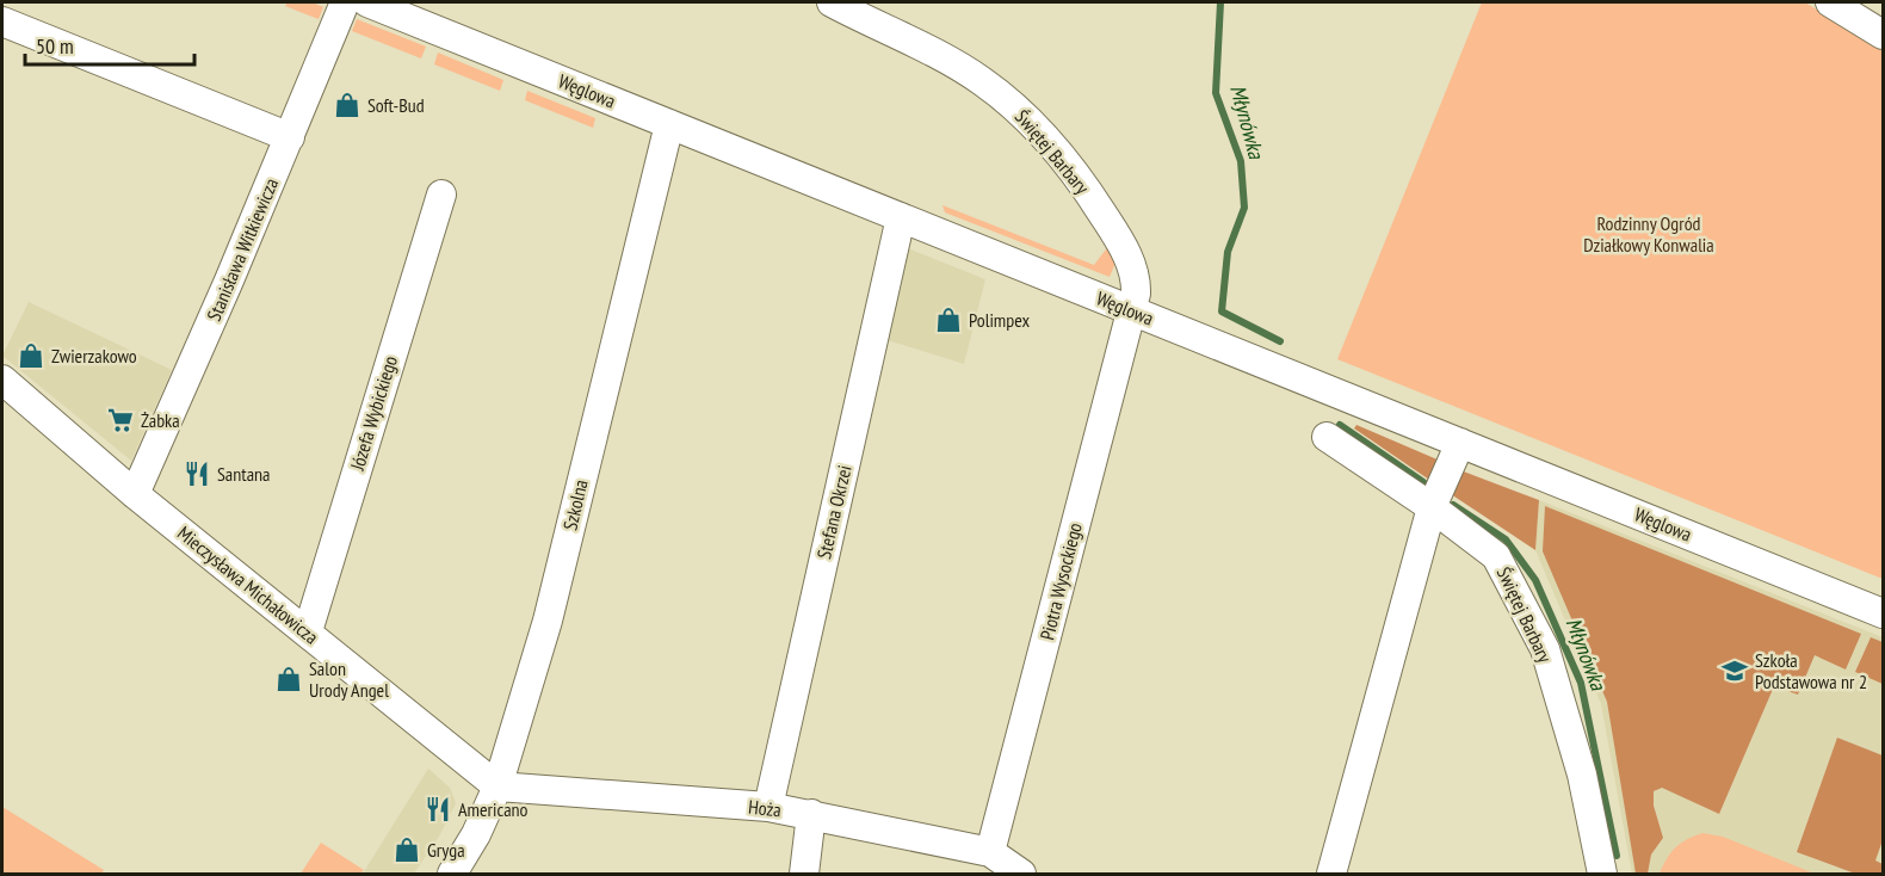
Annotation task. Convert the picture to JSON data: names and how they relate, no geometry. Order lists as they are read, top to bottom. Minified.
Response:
{"streets":{"street":["Węglowa","Świętej Barbary","Stanisława Witkiewicza","Józefa Wybickiego","Szkolna","Stefana Okrzei","Piotra Wysockiego","Mieczysława Michałowicza","Hoża"]},"crossings":[["Węglowa","Świętej Barbary"],["Węglowa","Szkolna"],["Węglowa","Stefana Okrzei"],["Węglowa","Piotra Wysockiego"],["Świętej Barbary","Piotra Wysockiego"],["Stanisława Witkiewicza","Mieczysława Michałowicza"],["Józefa Wybickiego","Mieczysława Michałowicza"],["Szkolna","Mieczysława Michałowicza"],["Szkolna","Hoża"],["Stefana Okrzei","Hoża"],["Piotra Wysockiego","Hoża"],["Mieczysława Michałowicza","Hoża"]],"water":["Młynówka"],"parks":["Rodzinny Ogród Działkowy Konwalia"],"places":{"shop":["Soft-Bud","Polimpex","Zwierzakowo","Salon Urody Angel","Gryga"],"supermarket":["Żabka"],"restaurant":["Santana","Americano"],"school or university":["Szkoła Podstawowa nr 2"]},"scale_bar":"50 m"}
